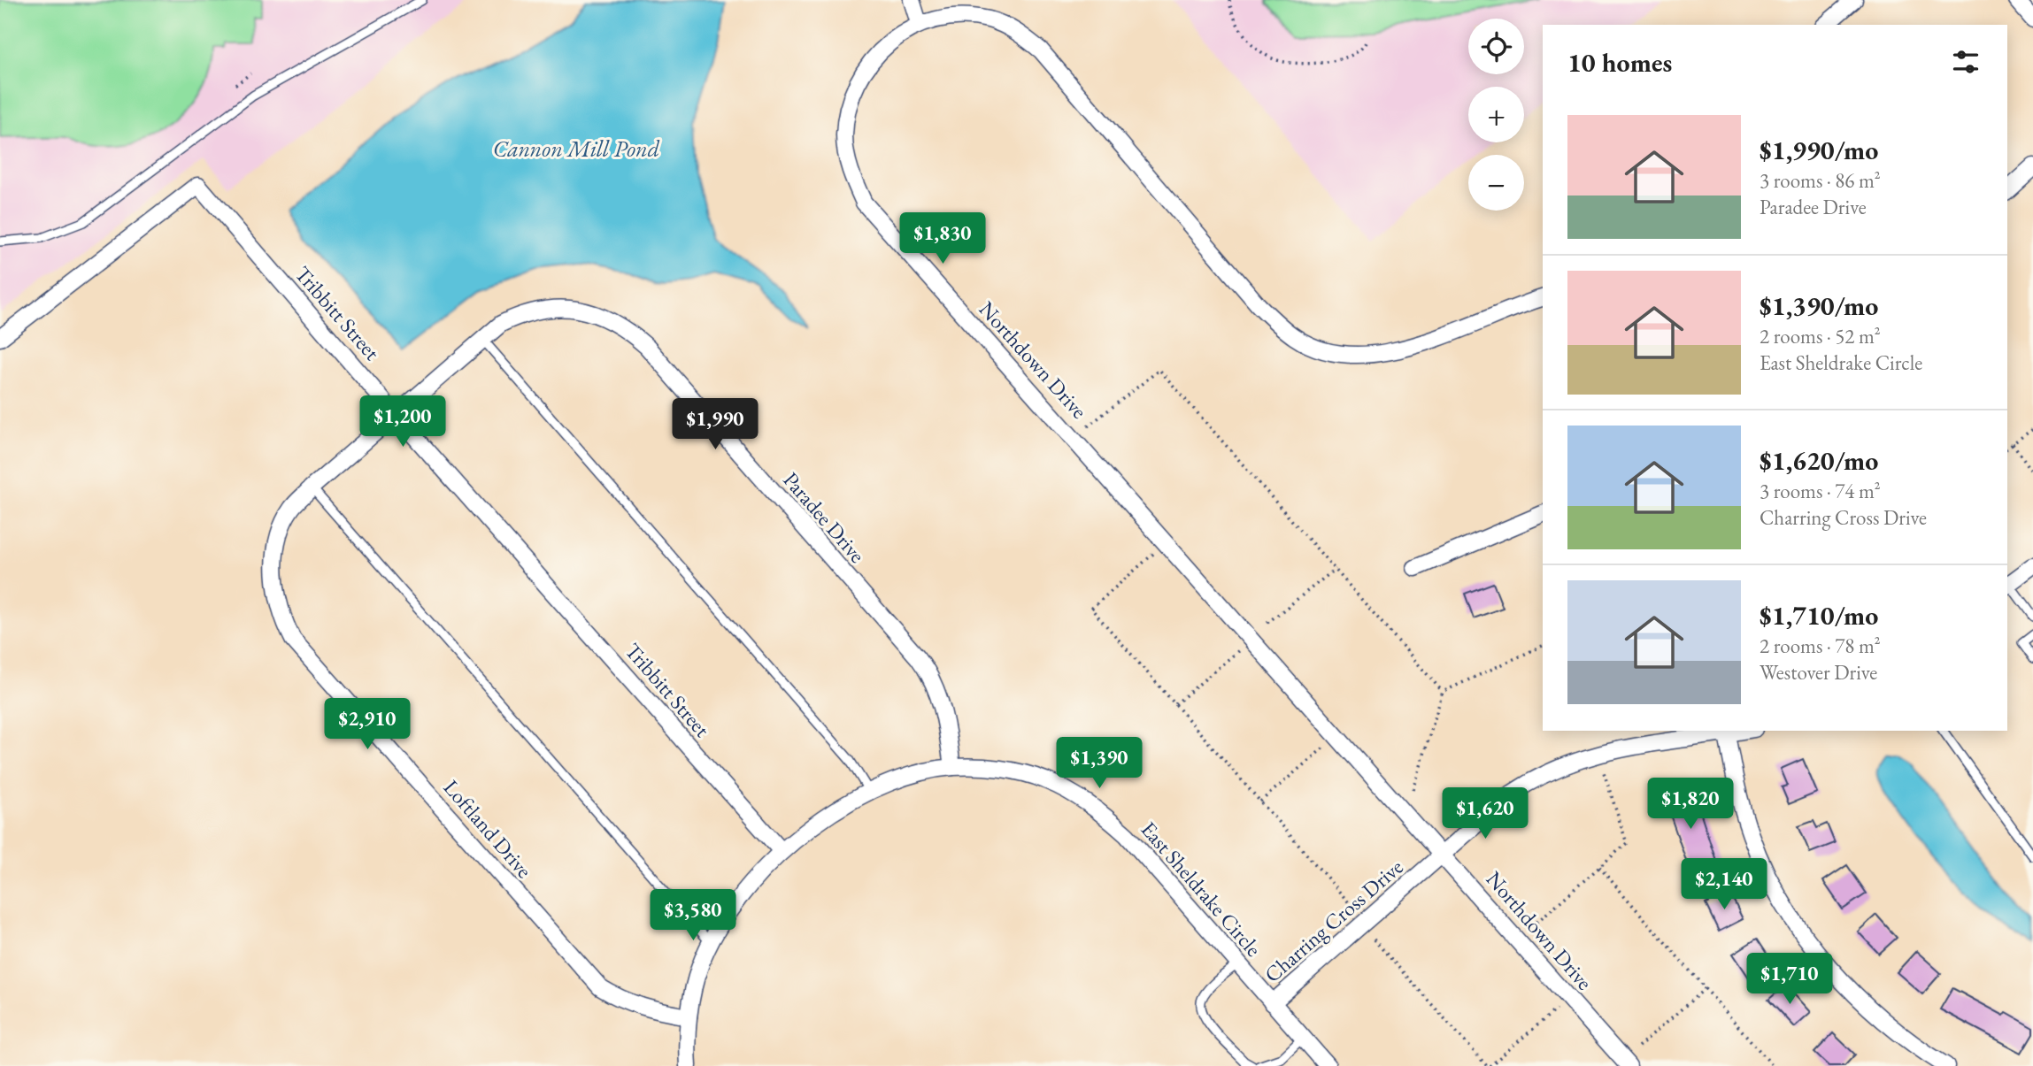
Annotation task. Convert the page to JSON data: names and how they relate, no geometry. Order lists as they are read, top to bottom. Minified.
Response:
{"streets":{"street":["Tribbitt Street","Northdown Drive","Paradee Drive","Loftland Drive","East Sheldrake Circle","Charring Cross Drive"]},"crossings":[["Tribbitt Street","Paradee Drive"],["Tribbitt Street","Loftland Drive"],["Tribbitt Street","East Sheldrake Circle"],["Northdown Drive","Charring Cross Drive"],["Paradee Drive","Loftland Drive"],["Paradee Drive","East Sheldrake Circle"],["Loftland Drive","East Sheldrake Circle"],["East Sheldrake Circle","Charring Cross Drive"]],"water":["Cannon Mill Pond"],"page":{"map_buttons":["+","−"],"heading":"10 homes","list":[{"name":"$1,990/mo","note":"3 rooms · 86 m² · Paradee Drive"},{"name":"$1,390/mo","note":"2 rooms · 52 m² · East Sheldrake Circle"},{"name":"$1,620/mo","note":"3 rooms · 74 m² · Charring Cross Drive"},{"name":"$1,710/mo","note":"2 rooms · 78 m² · Westover Drive"}],"price":["$1,830","$1,200","$1,990","$2,910","$1,390","$1,820","$1,620","$2,140","$3,580","$1,710"]}}
